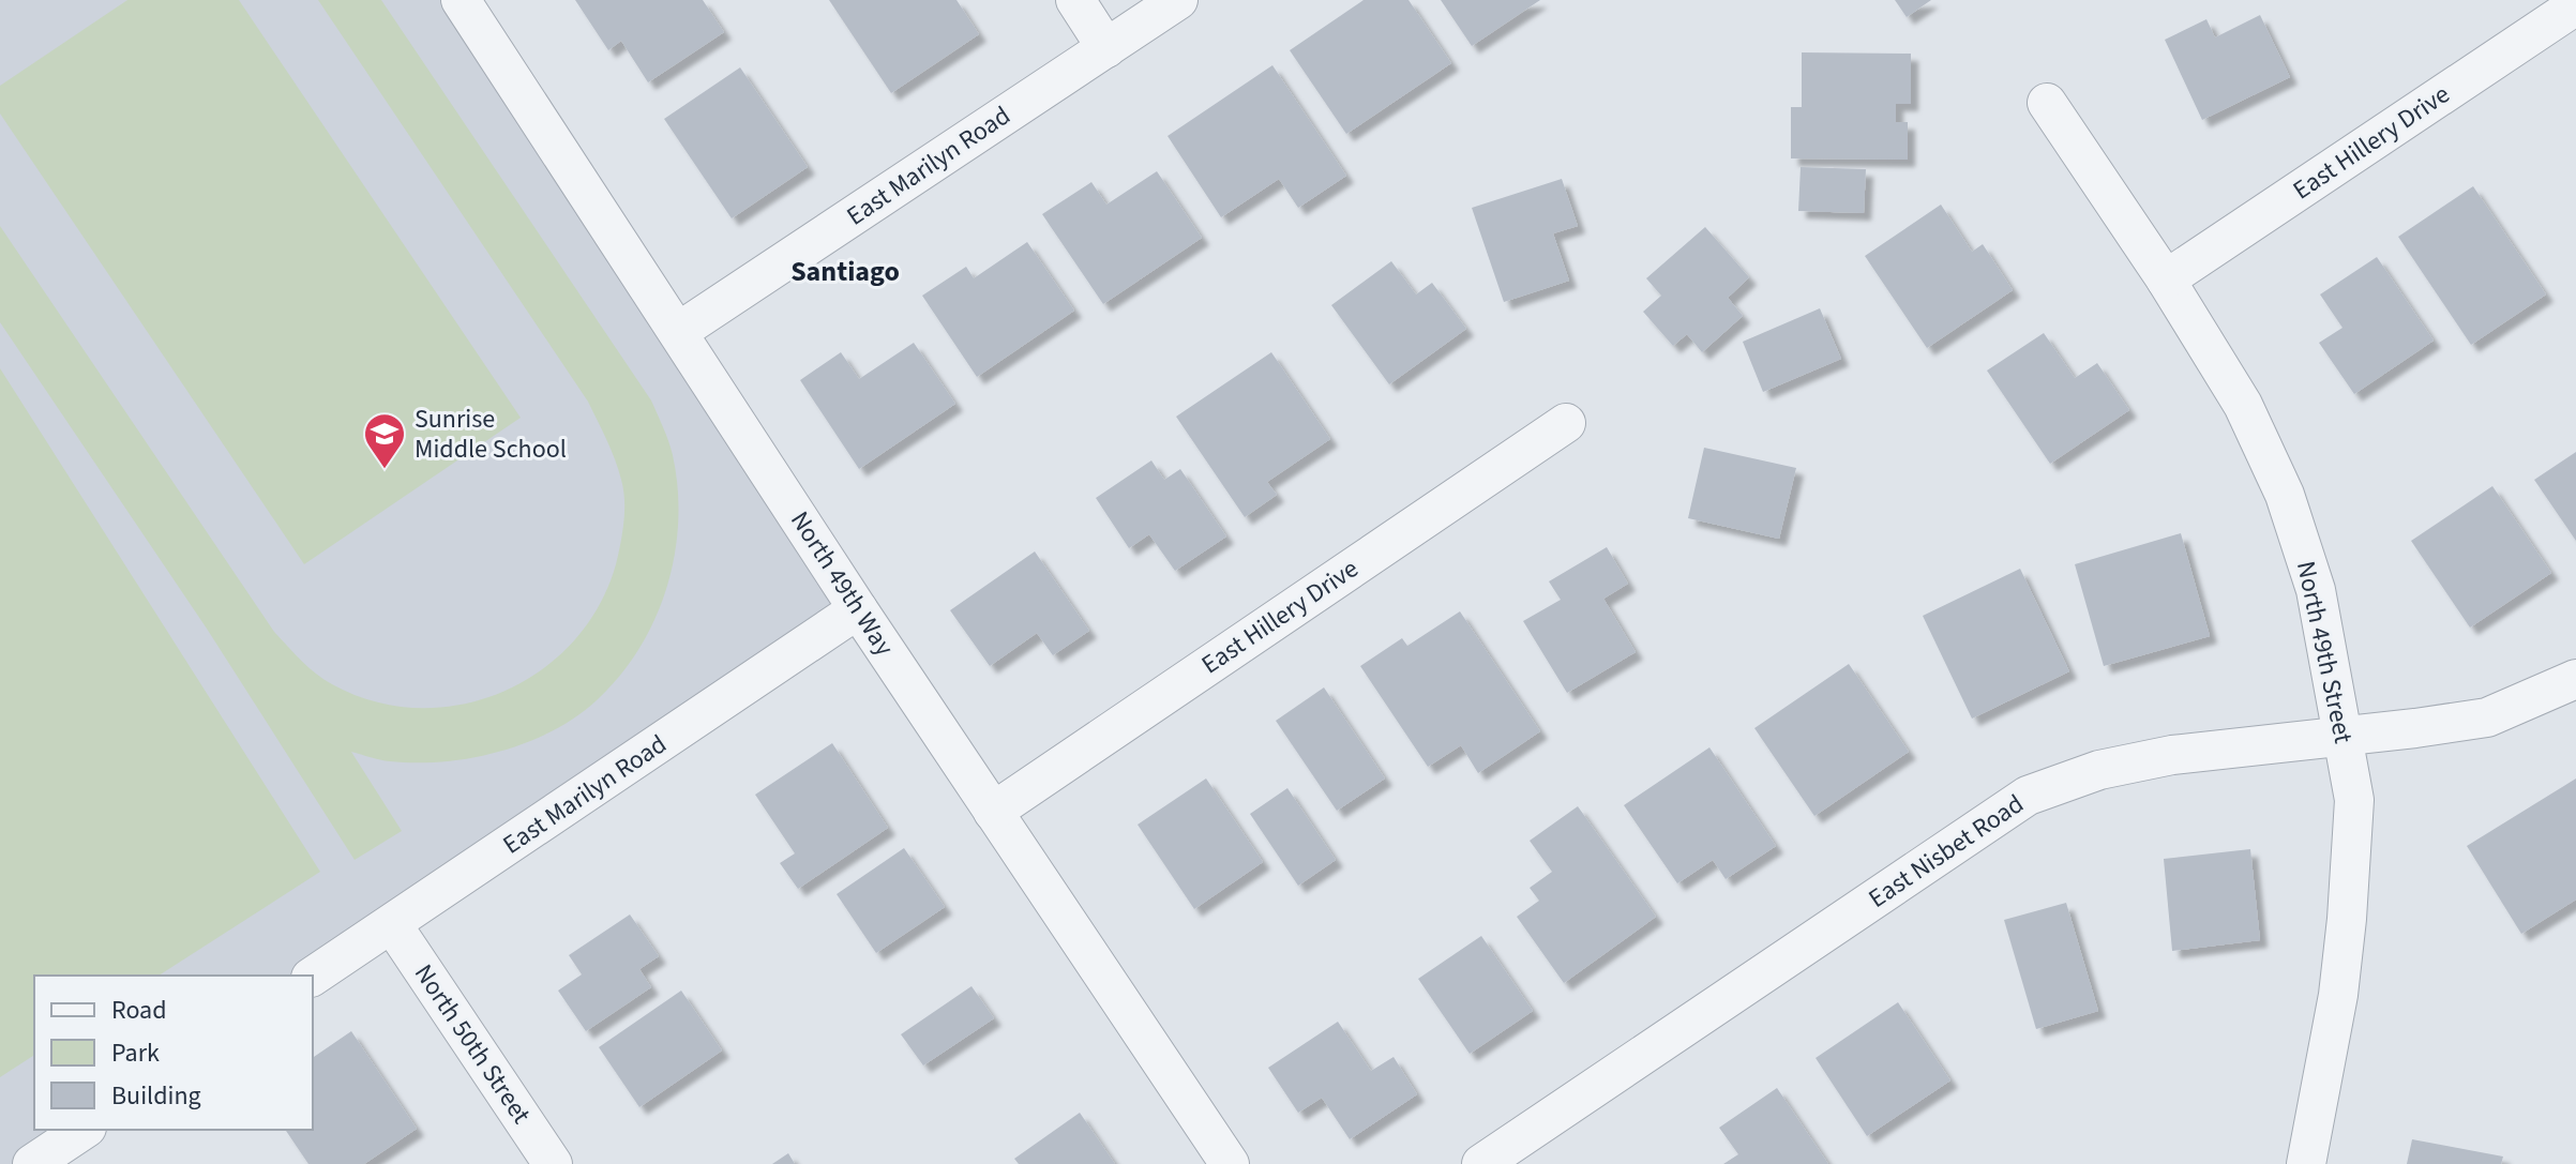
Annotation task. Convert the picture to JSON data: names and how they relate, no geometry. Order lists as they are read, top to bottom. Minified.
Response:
{"streets":{"street":["East Hillery Drive","East Marilyn Road","North 49th Way","North 49th Street","East Nisbet Road","North 50th Street"]},"crossings":[["East Hillery Drive","North 49th Way"],["East Hillery Drive","North 49th Street"],["East Marilyn Road","North 49th Way"],["East Marilyn Road","North 50th Street"],["North 49th Street","East Nisbet Road"]],"districts":["Santiago"],"places":{"school or university":["Sunrise Middle School"]},"legend":["Road","Park","Building"]}
